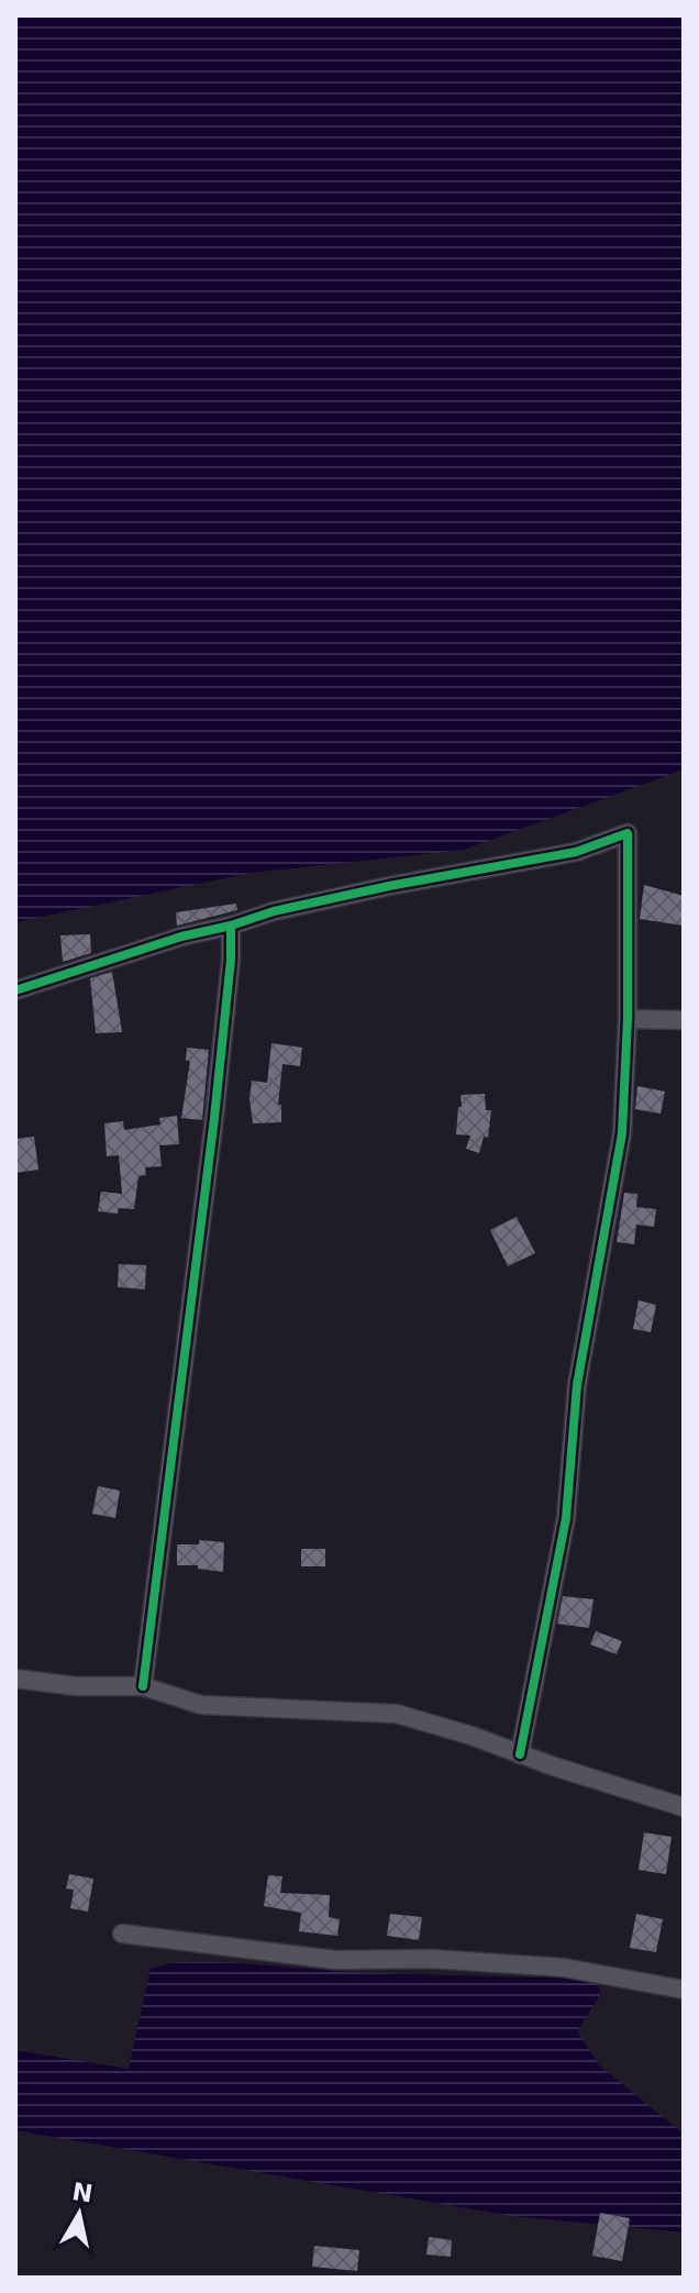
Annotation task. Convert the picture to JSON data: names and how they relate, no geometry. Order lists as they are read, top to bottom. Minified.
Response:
{"north":"top"}
